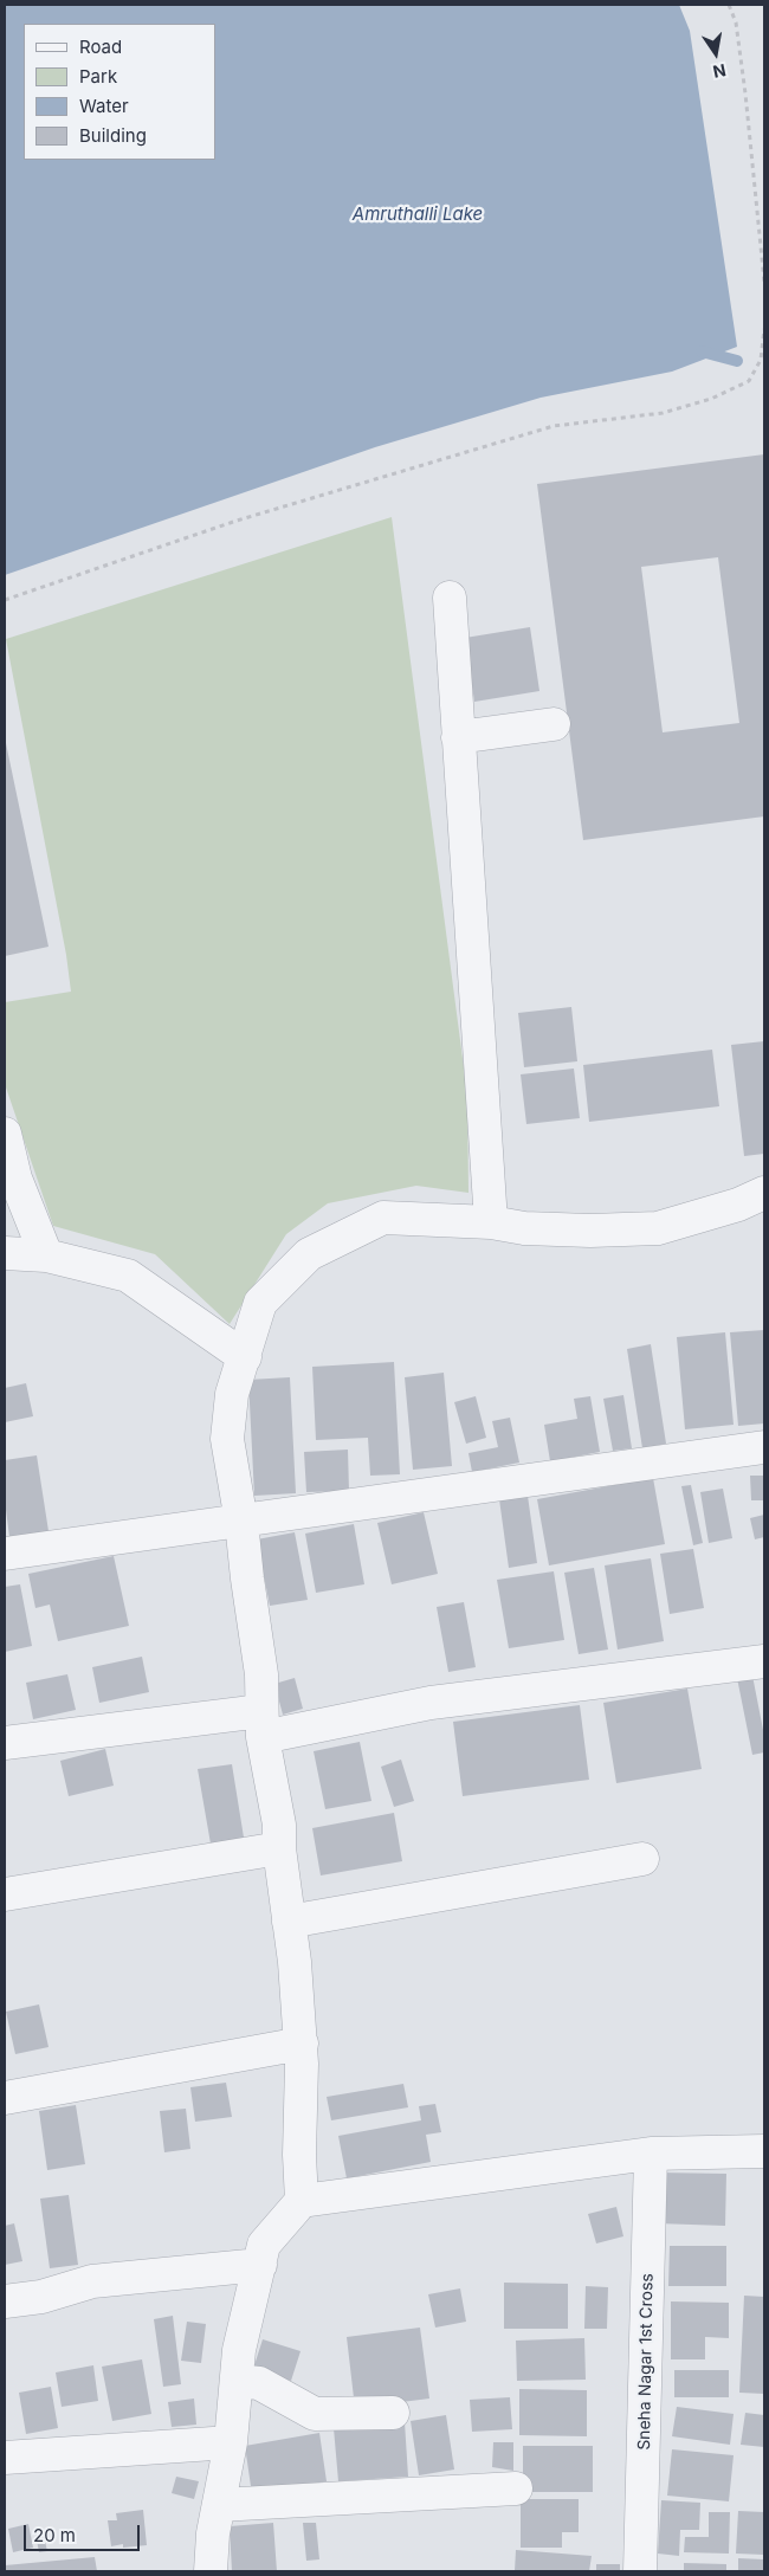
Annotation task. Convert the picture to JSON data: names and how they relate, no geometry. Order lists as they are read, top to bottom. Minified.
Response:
{"streets":{"street":["Sneha Nagar 1st Cross"]},"water":["Amruthalli Lake"],"legend":["Road","Park","Water","Building"],"scale_bar":"20 m","north":"bottom"}
